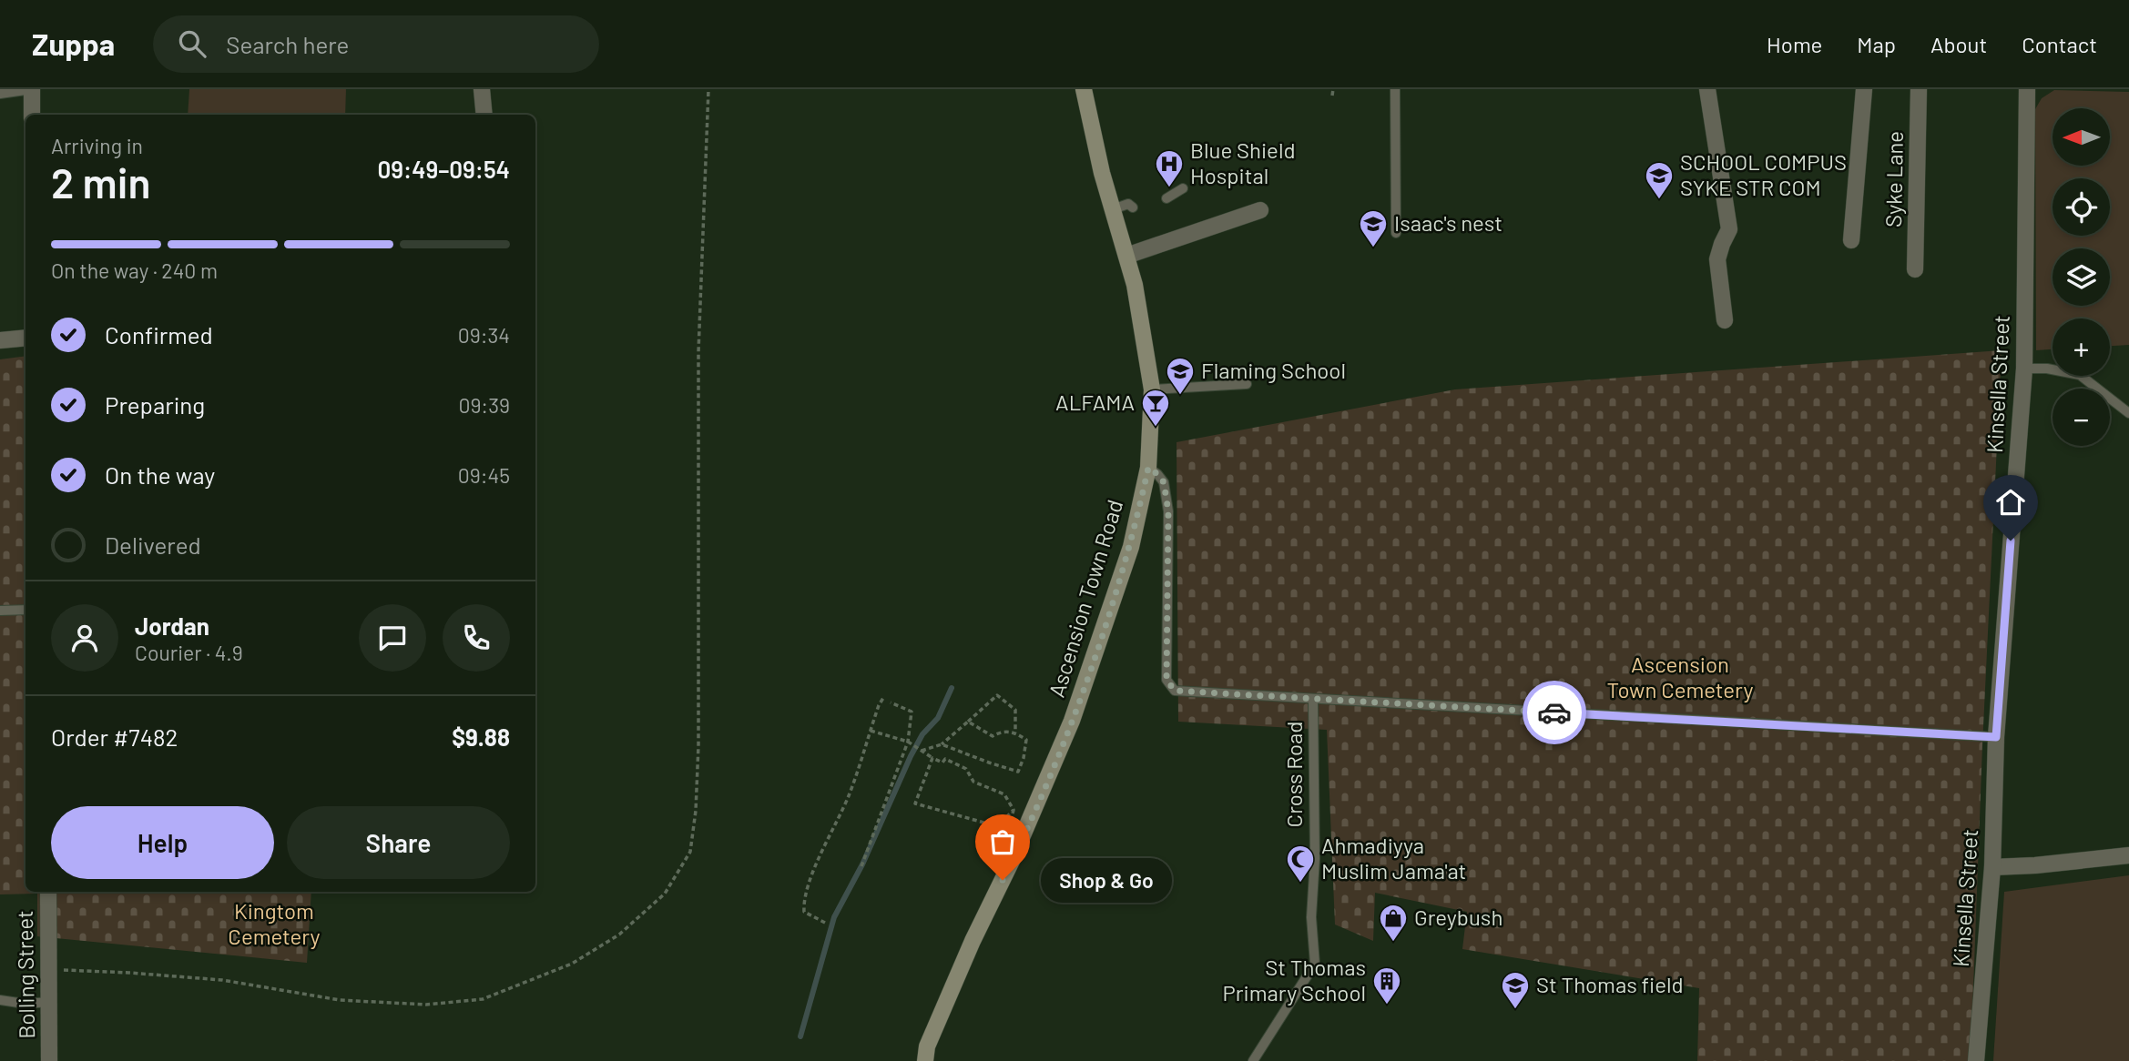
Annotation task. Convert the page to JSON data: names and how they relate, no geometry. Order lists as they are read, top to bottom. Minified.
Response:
{"streets":{"main road":["Ascension Town Road"],"street":["Syke Lane","Kinsella Street","Bolling Street"],"lane":["Cross Road"]},"parks":["Ascension Town Cemetery","Kingtom Cemetery"],"places":{"hospital":["Blue Shield Hospital"],"school or university":["SCHOOL COMPUS SYKE STR COM","Isaac's nest","Flaming School","St Thomas field"],"bar":["ALFAMA"],"other":["Shop & Go"],"mosque":["Ahmadiyya Muslim Jama'at"],"shop":["Greybush"],"building":["St Thomas Primary School"]},"north":"left","page":{"header":"Zuppa","search":"Search here","nav":["Home","Map","About","Contact"],"map_buttons":["+","−"],"heading":["2 min","Arriving in","09:49–09:54"],"panel":["Jordan","Courier · 4.9","Order #7482","$9.88"],"bar":"On the way · 240 m","list":[["Confirmed","09:34"],["Preparing","09:39"],["On the way","09:45"],"Delivered"],"buttons":["Help","Share"],"bubble":"Shop & Go"}}
